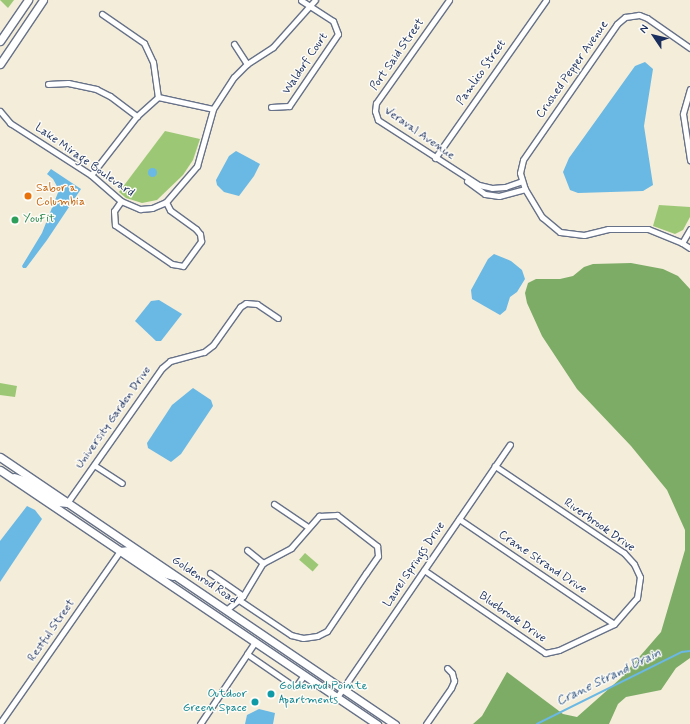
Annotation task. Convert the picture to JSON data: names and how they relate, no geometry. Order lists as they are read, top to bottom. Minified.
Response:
{"streets":{"main road":["Goldenrod Road"],"street":["Port Said Street","Waldorf Court","Crushed Pepper Avenue","Pamlico Street","Veraval Avenue","Lake Mirage Boulevard","University Garden Drive","Riverbrook Drive","Crane Strand Drive","Laurel Springs Drive","Bluebrook Drive","Restful Street"]},"crossings":[["Port Said Street","Veraval Avenue"],["Crushed Pepper Avenue","Veraval Avenue"],["Pamlico Street","Veraval Avenue"],["University Garden Drive","Goldenrod Road"],["Riverbrook Drive","Crane Strand Drive"],["Riverbrook Drive","Laurel Springs Drive"],["Riverbrook Drive","Bluebrook Drive"],["Crane Strand Drive","Laurel Springs Drive"],["Crane Strand Drive","Bluebrook Drive"],["Laurel Springs Drive","Goldenrod Road"],["Laurel Springs Drive","Bluebrook Drive"],["Goldenrod Road","Restful Street"]],"water":["Crane Strand Drain"],"places":["Sabor a Columbia","YouFit","Goldenrod Pointe Apartments","Outdoor Green Space"],"north":"top left"}
